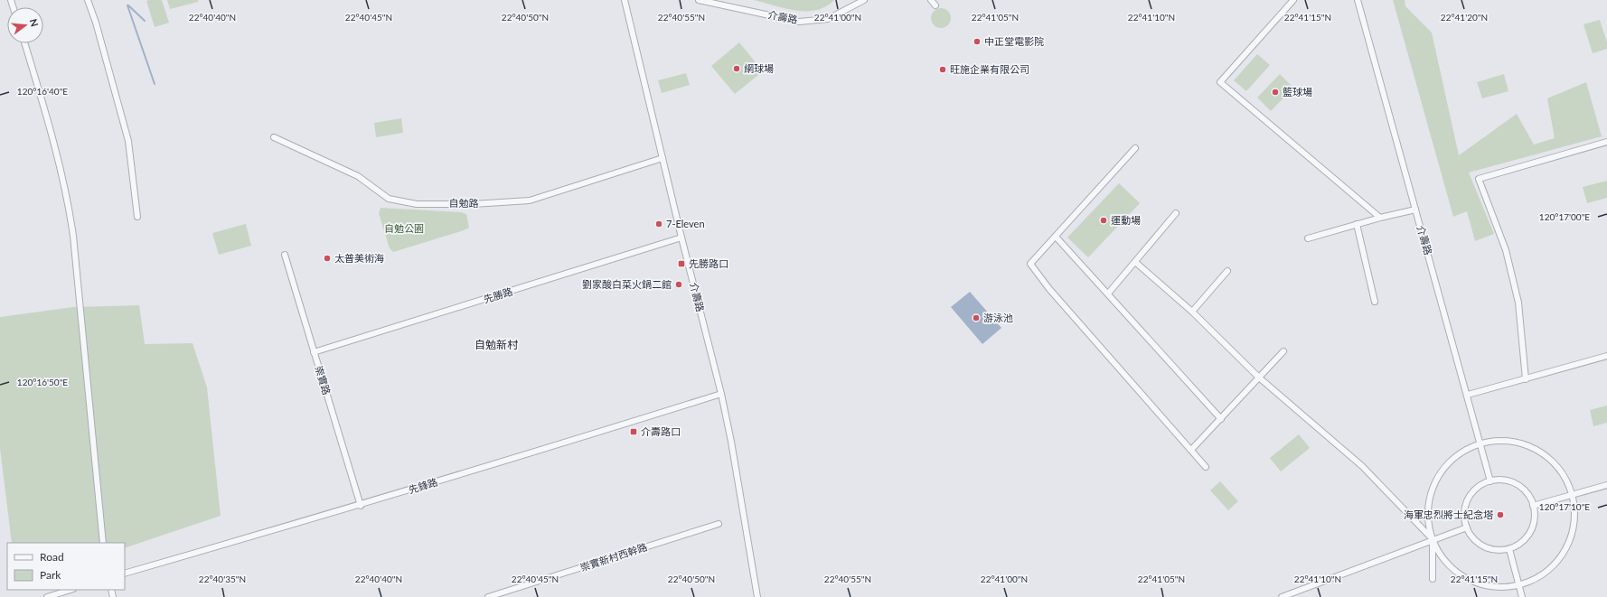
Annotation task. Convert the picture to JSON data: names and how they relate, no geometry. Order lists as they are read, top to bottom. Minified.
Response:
{"streets":{"street":["介壽路","自勉路","先勝路","崇實路","先鋒路","崇實新村西幹路"]},"crossings":[["介壽路","自勉路"],["介壽路","先勝路"],["介壽路","先鋒路"],["先勝路","崇實路"],["崇實路","先鋒路"]],"districts":["自勉新村"],"parks":["自勉公園"],"places":{"other":["中正堂電影院","網球場","旺施企業有限公司","籃球場","運動場","7-Eleven","太普美術海","劉家酸白菜火鍋二館","游泳池","海軍忠烈將士紀念塔"],"transit":["先勝路口","介壽路口"]},"legend":["Road","Park"],"north":"right","coordinates":["22°40'40\"N","22°40'45\"N","22°40'50\"N","22°40'55\"N","22°41'00\"N","22°41'05\"N","22°41'10\"N","22°41'15\"N","22°41'20\"N","120°16'40\"E","120°17'00\"E","120°16'50\"E","120°17'10\"E","22°40'35\"N"]}
